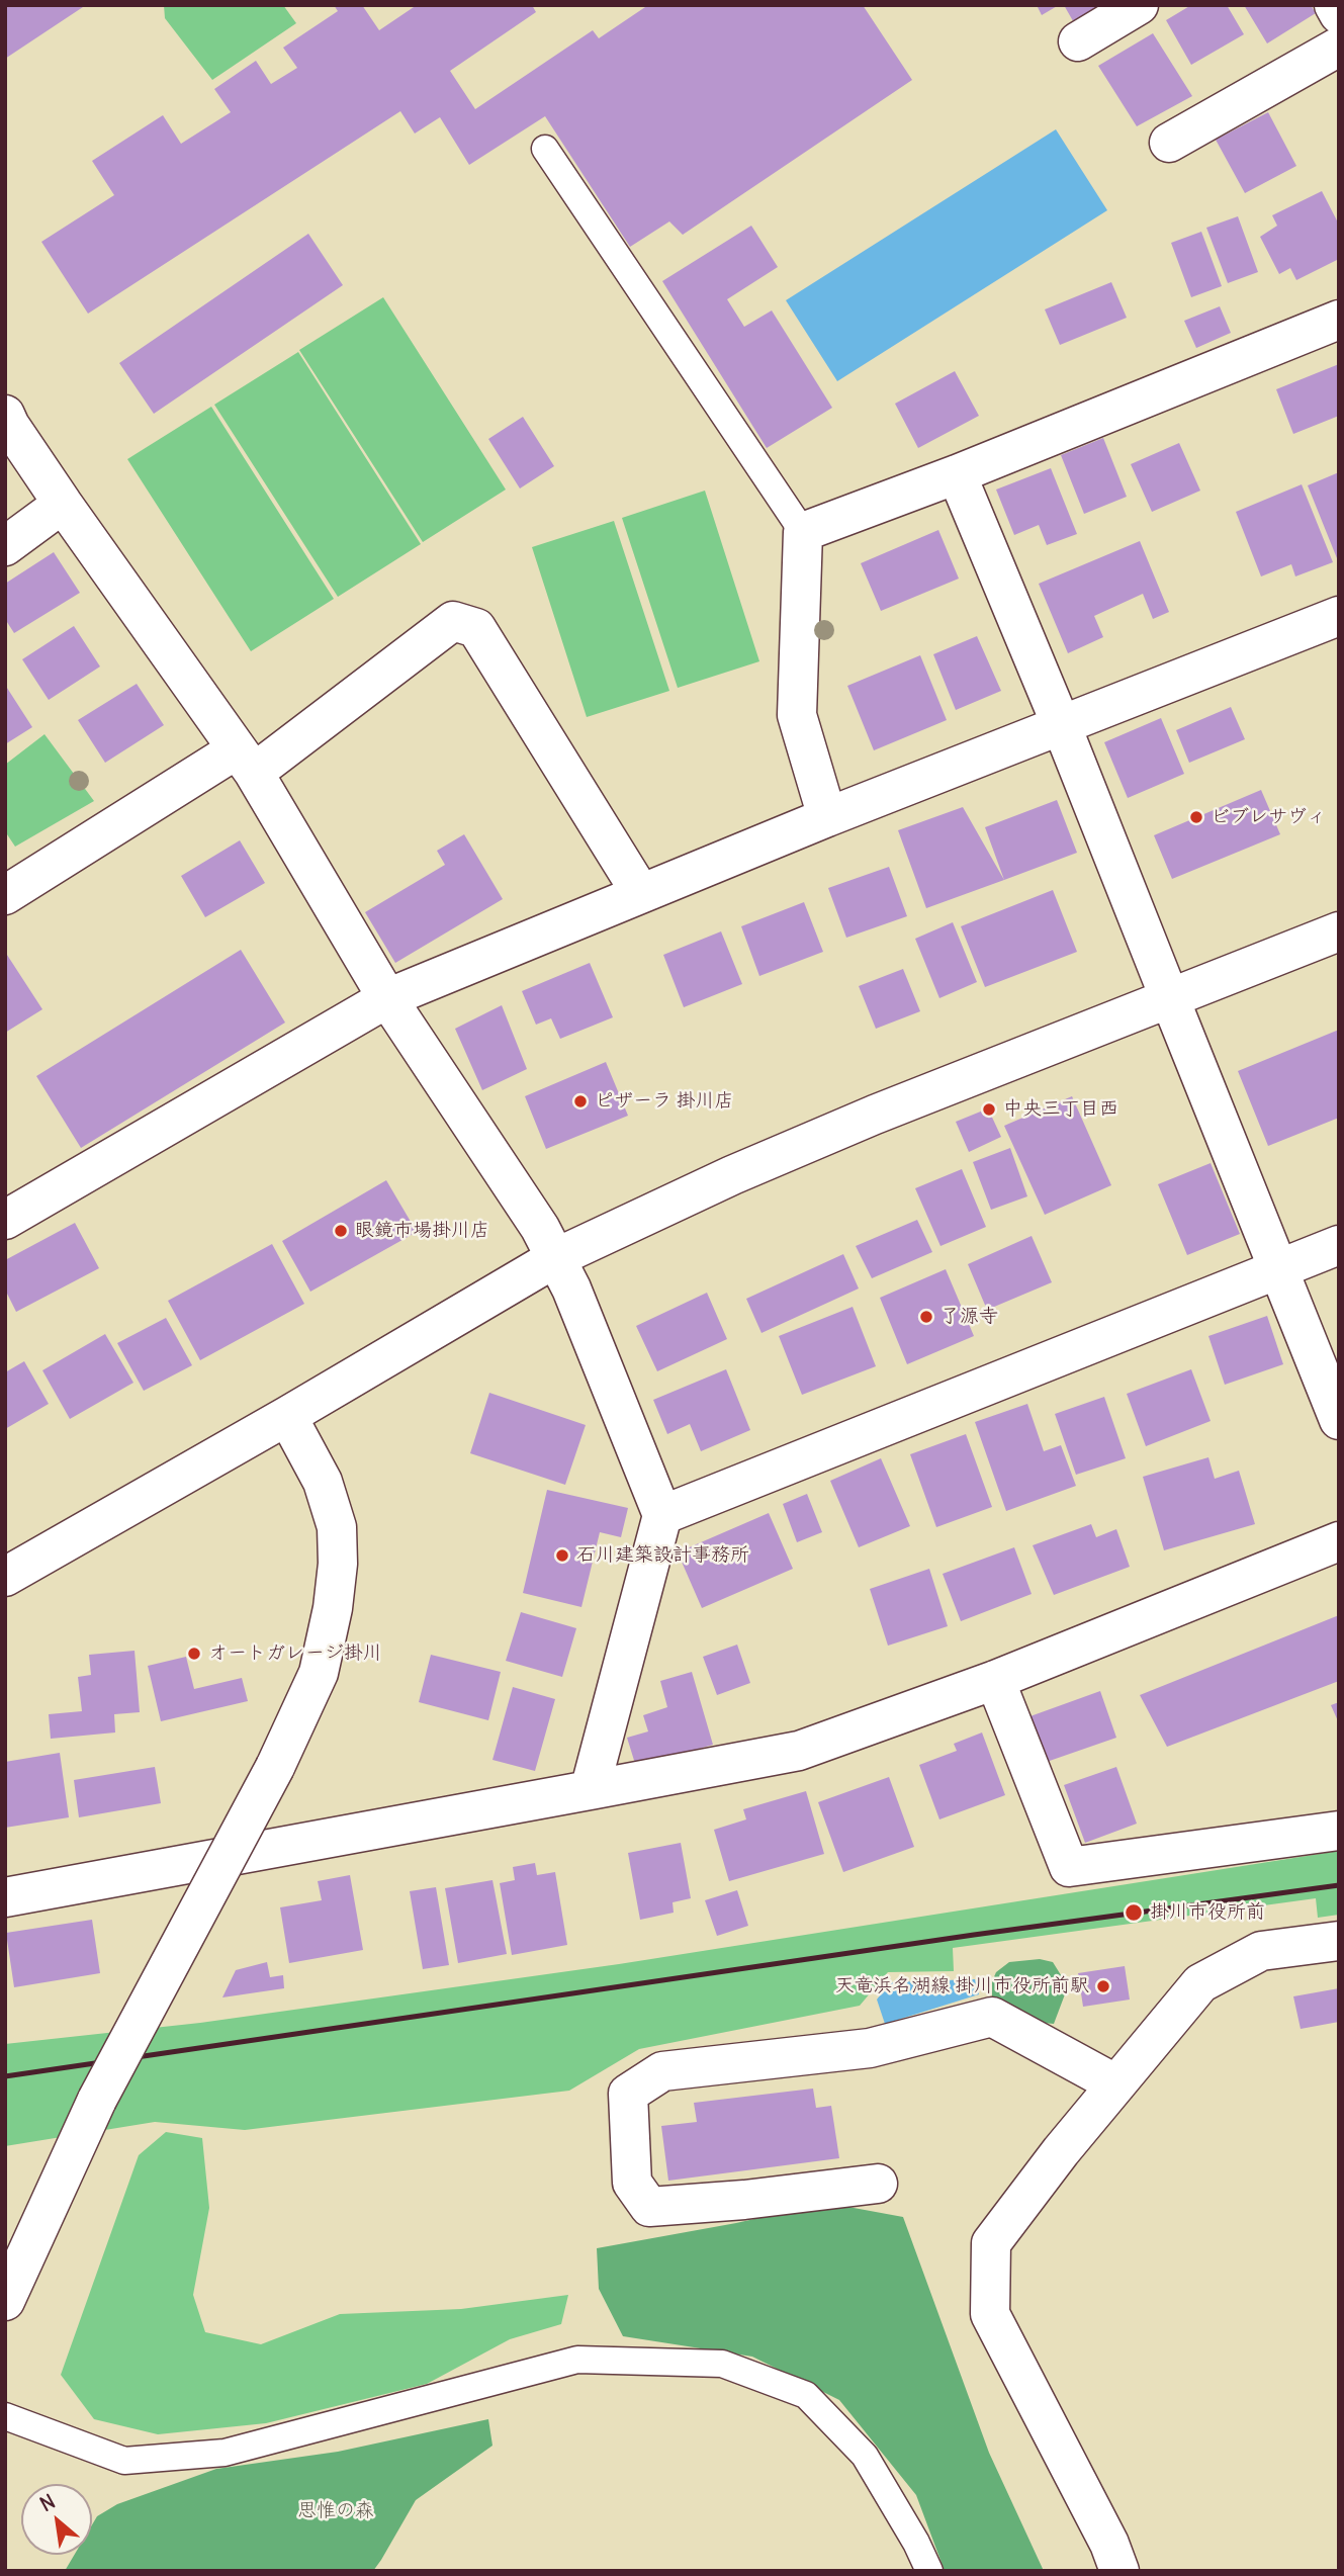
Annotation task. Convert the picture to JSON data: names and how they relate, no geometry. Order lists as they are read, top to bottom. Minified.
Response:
{"parks":["思惟の森"],"places":["ビブレサヴィ","ピザーラ 掛川店","中央三丁目西","眼鏡市場掛川店","了源寺","石川建築設計事務所","オートガレージ掛川","掛川市役所前","天竜浜名湖線 掛川市役所前駅"],"north":"top left"}
